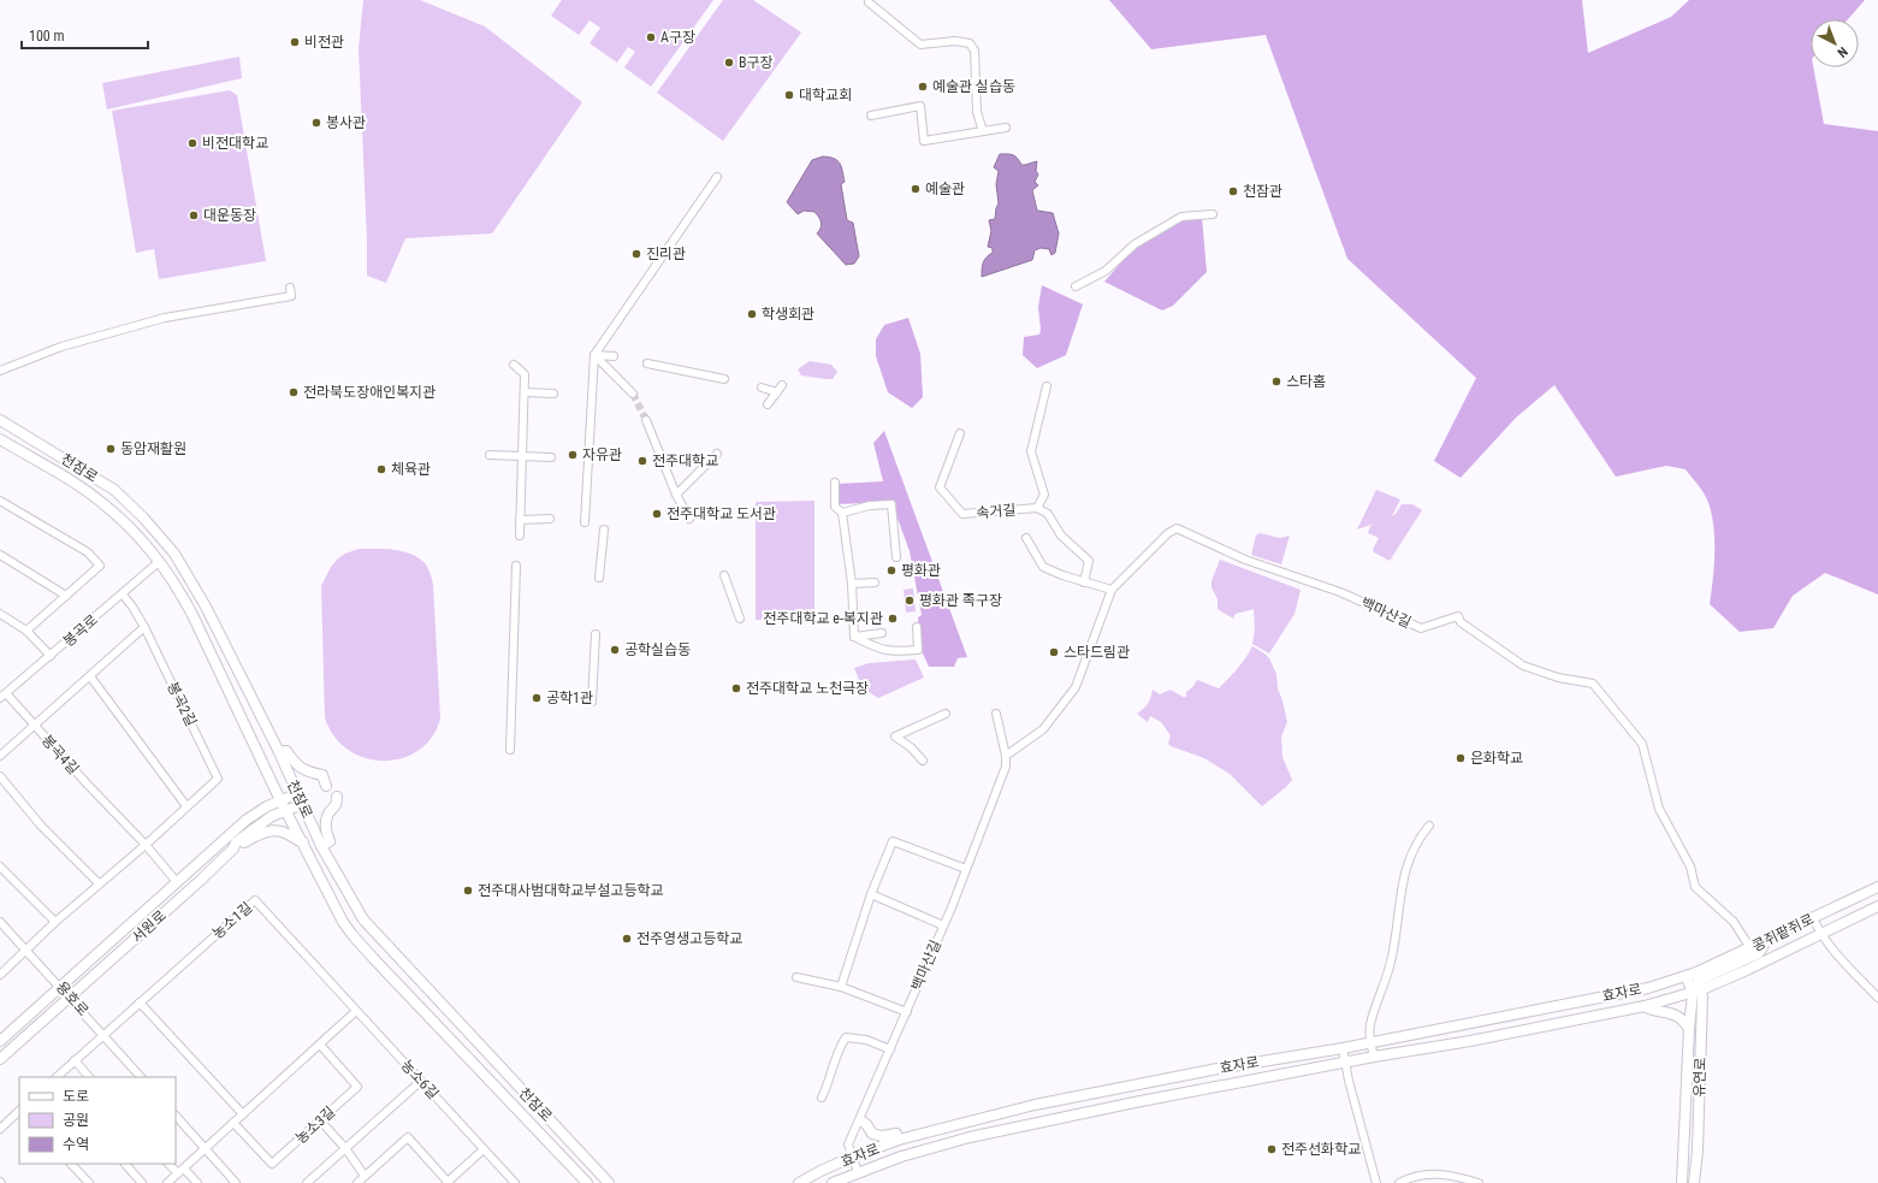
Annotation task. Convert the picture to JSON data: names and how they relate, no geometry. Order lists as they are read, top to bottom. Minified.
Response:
{"streets":{"main road":["천잠로","서원로","콩쥐팥쥐로","효자로","유연로"],"street":["속거길","백마산길","봉곡로","봉곡2길","봉곡4길","농소1길","용호로","농소6길","농소3길"]},"crossings":[["천잠로","봉곡로"],["천잠로","서원로"],["속거길","백마산길"],["백마산길","콩쥐팥쥐로"],["백마산길","효자로"],["봉곡로","봉곡2길"],["봉곡2길","봉곡4길"],["봉곡2길","용호로"],["농소1길","용호로"],["농소1길","농소6길"],["서원로","용호로"],["콩쥐팥쥐로","효자로"],["콩쥐팥쥐로","유연로"],["효자로","유연로"]],"places":["A구장","비전관","B구장","예술관 실습동","대학교회","봉사관","비전대학교","예술관","천잠관","대운동장","진리관","학생회관","스타홈","전라북도장애인복지관","동암재활원","자유관","전주대학교","체육관","전주대학교 도서관","평화관","평화관 족구장","전주대학교 e-복지관","공학실습동","스타드림관","전주대학교 노천극장","공학1관","은화학교","전주대사범대학교부설고등학교","전주영생고등학교","전주선화학교"],"legend":["도로","공원","수역"],"scale_bar":"100 m","north":"bottom right"}
